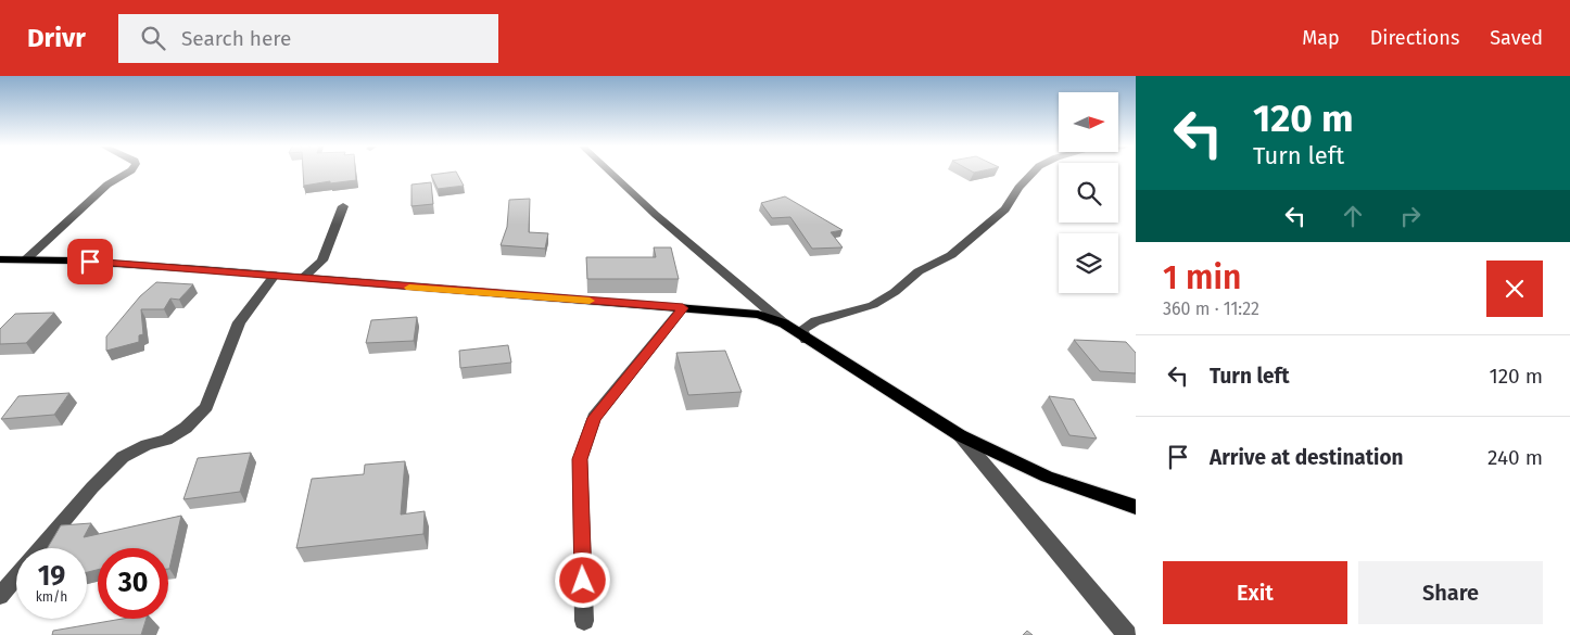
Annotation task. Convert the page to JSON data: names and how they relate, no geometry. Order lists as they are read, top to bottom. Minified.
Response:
{"north":"right","page":{"header":"Drivr","search":"Search here","nav":["Map","Directions","Saved"],"turn":["120 m","Turn left"],"heading":["1 min","360 m · 11:22"],"list":[{"name":"Turn left","value":"120 m"},{"name":"Arrive at destination","value":"240 m"}],"speed":"19 km/h","limit":"30","buttons":["Exit","Share"]}}
